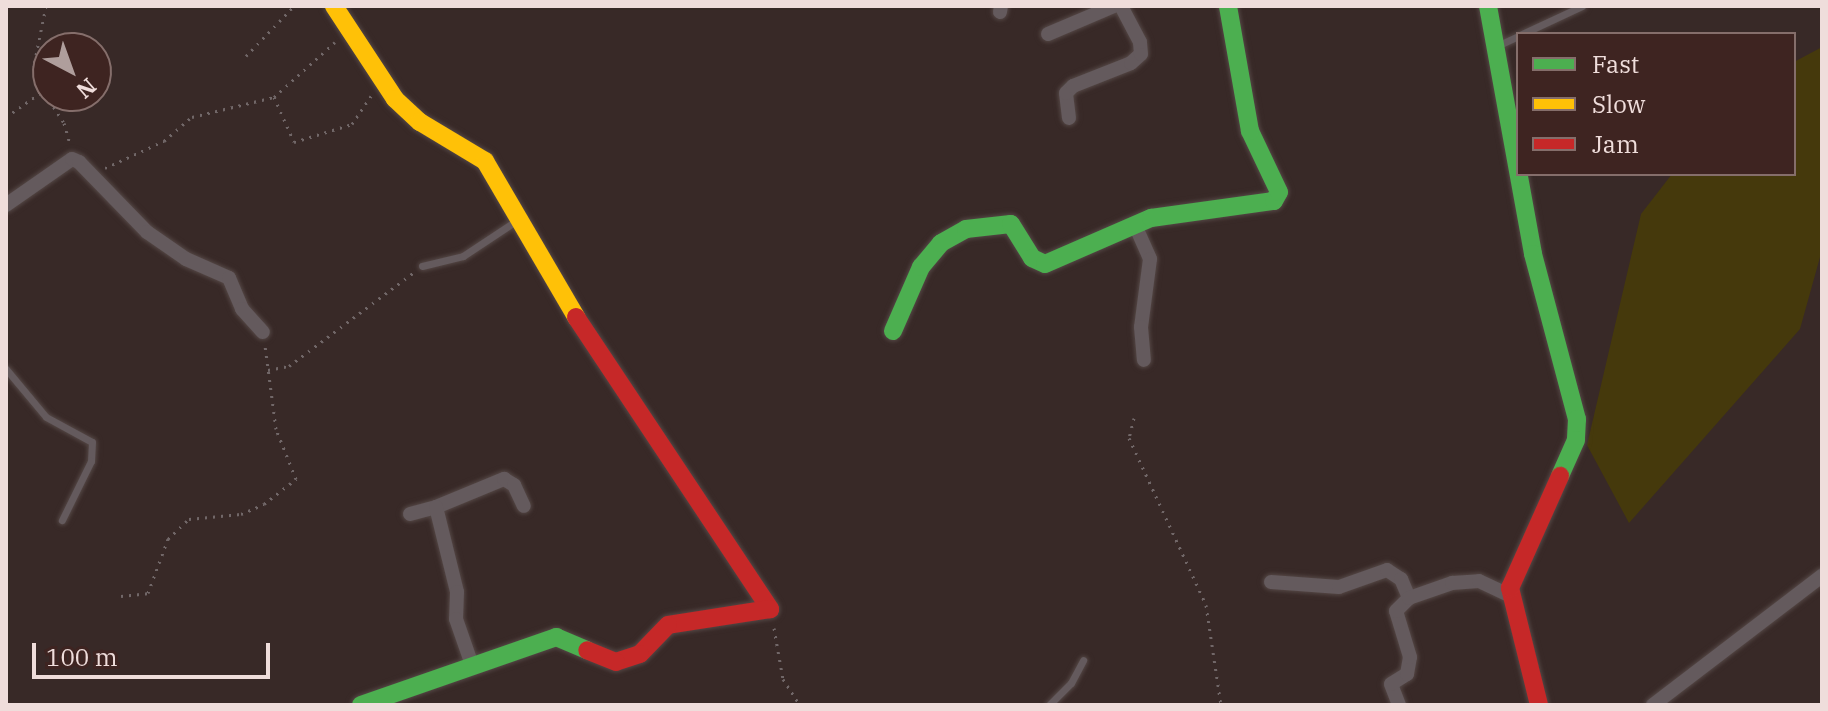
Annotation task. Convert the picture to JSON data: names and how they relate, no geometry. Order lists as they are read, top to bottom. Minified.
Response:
{"legend":["Fast","Slow","Jam"],"scale_bar":"100 m","north":"bottom right"}
